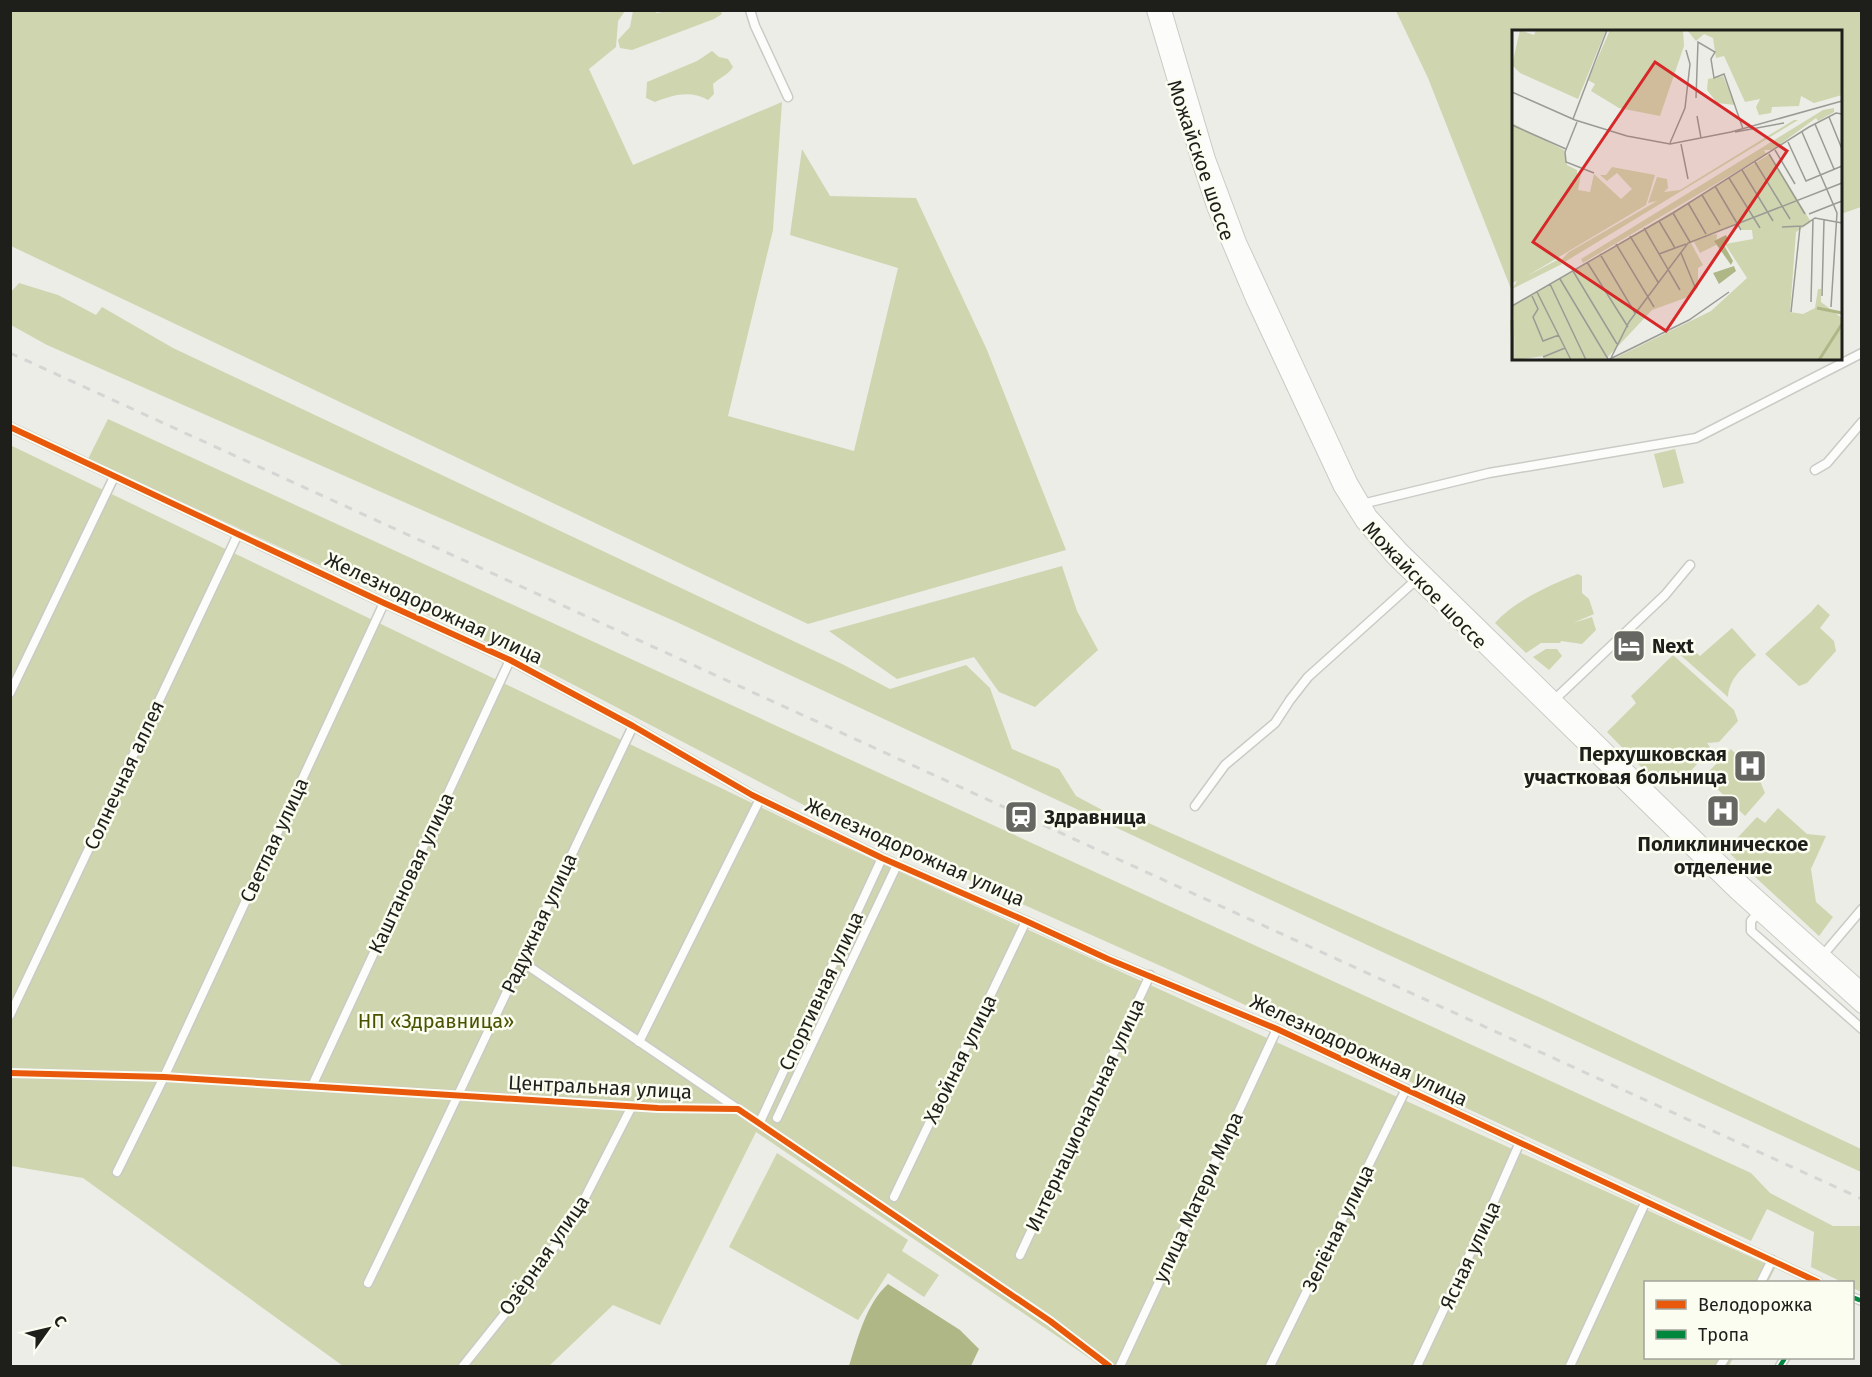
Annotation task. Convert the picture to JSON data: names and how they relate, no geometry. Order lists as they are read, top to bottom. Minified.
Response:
{"streets":{"main road":["Можайское шоссе"],"street":["Железнодорожная улица","Солнечная аллея","Светлая улица","Каштановая улица","Радужная улица","Спортивная улица","Хвойная улица","Центральная улица","Интернациональная улица","улица Матери Мира","Зелёная улица","Озёрная улица","Ясная улица"]},"crossings":[["Железнодорожная улица","Солнечная аллея"],["Железнодорожная улица","Светлая улица"],["Железнодорожная улица","Каштановая улица"],["Железнодорожная улица","Радужная улица"],["Железнодорожная улица","Спортивная улица"],["Железнодорожная улица","Хвойная улица"],["Железнодорожная улица","Интернациональная улица"],["Железнодорожная улица","улица Матери Мира"],["Железнодорожная улица","Зелёная улица"],["Железнодорожная улица","Ясная улица"],["Светлая улица","Центральная улица"],["Каштановая улица","Центральная улица"],["Радужная улица","Центральная улица"],["Центральная улица","Озёрная улица"]],"parks":["НП «Здравница»"],"places":{"hotel":["Next"],"hospital":["Перхушковская участковая больница","Поликлиническое отделение"],"station":["Здравница"]},"legend":["Велодорожка","Тропа"],"north":"top right"}
